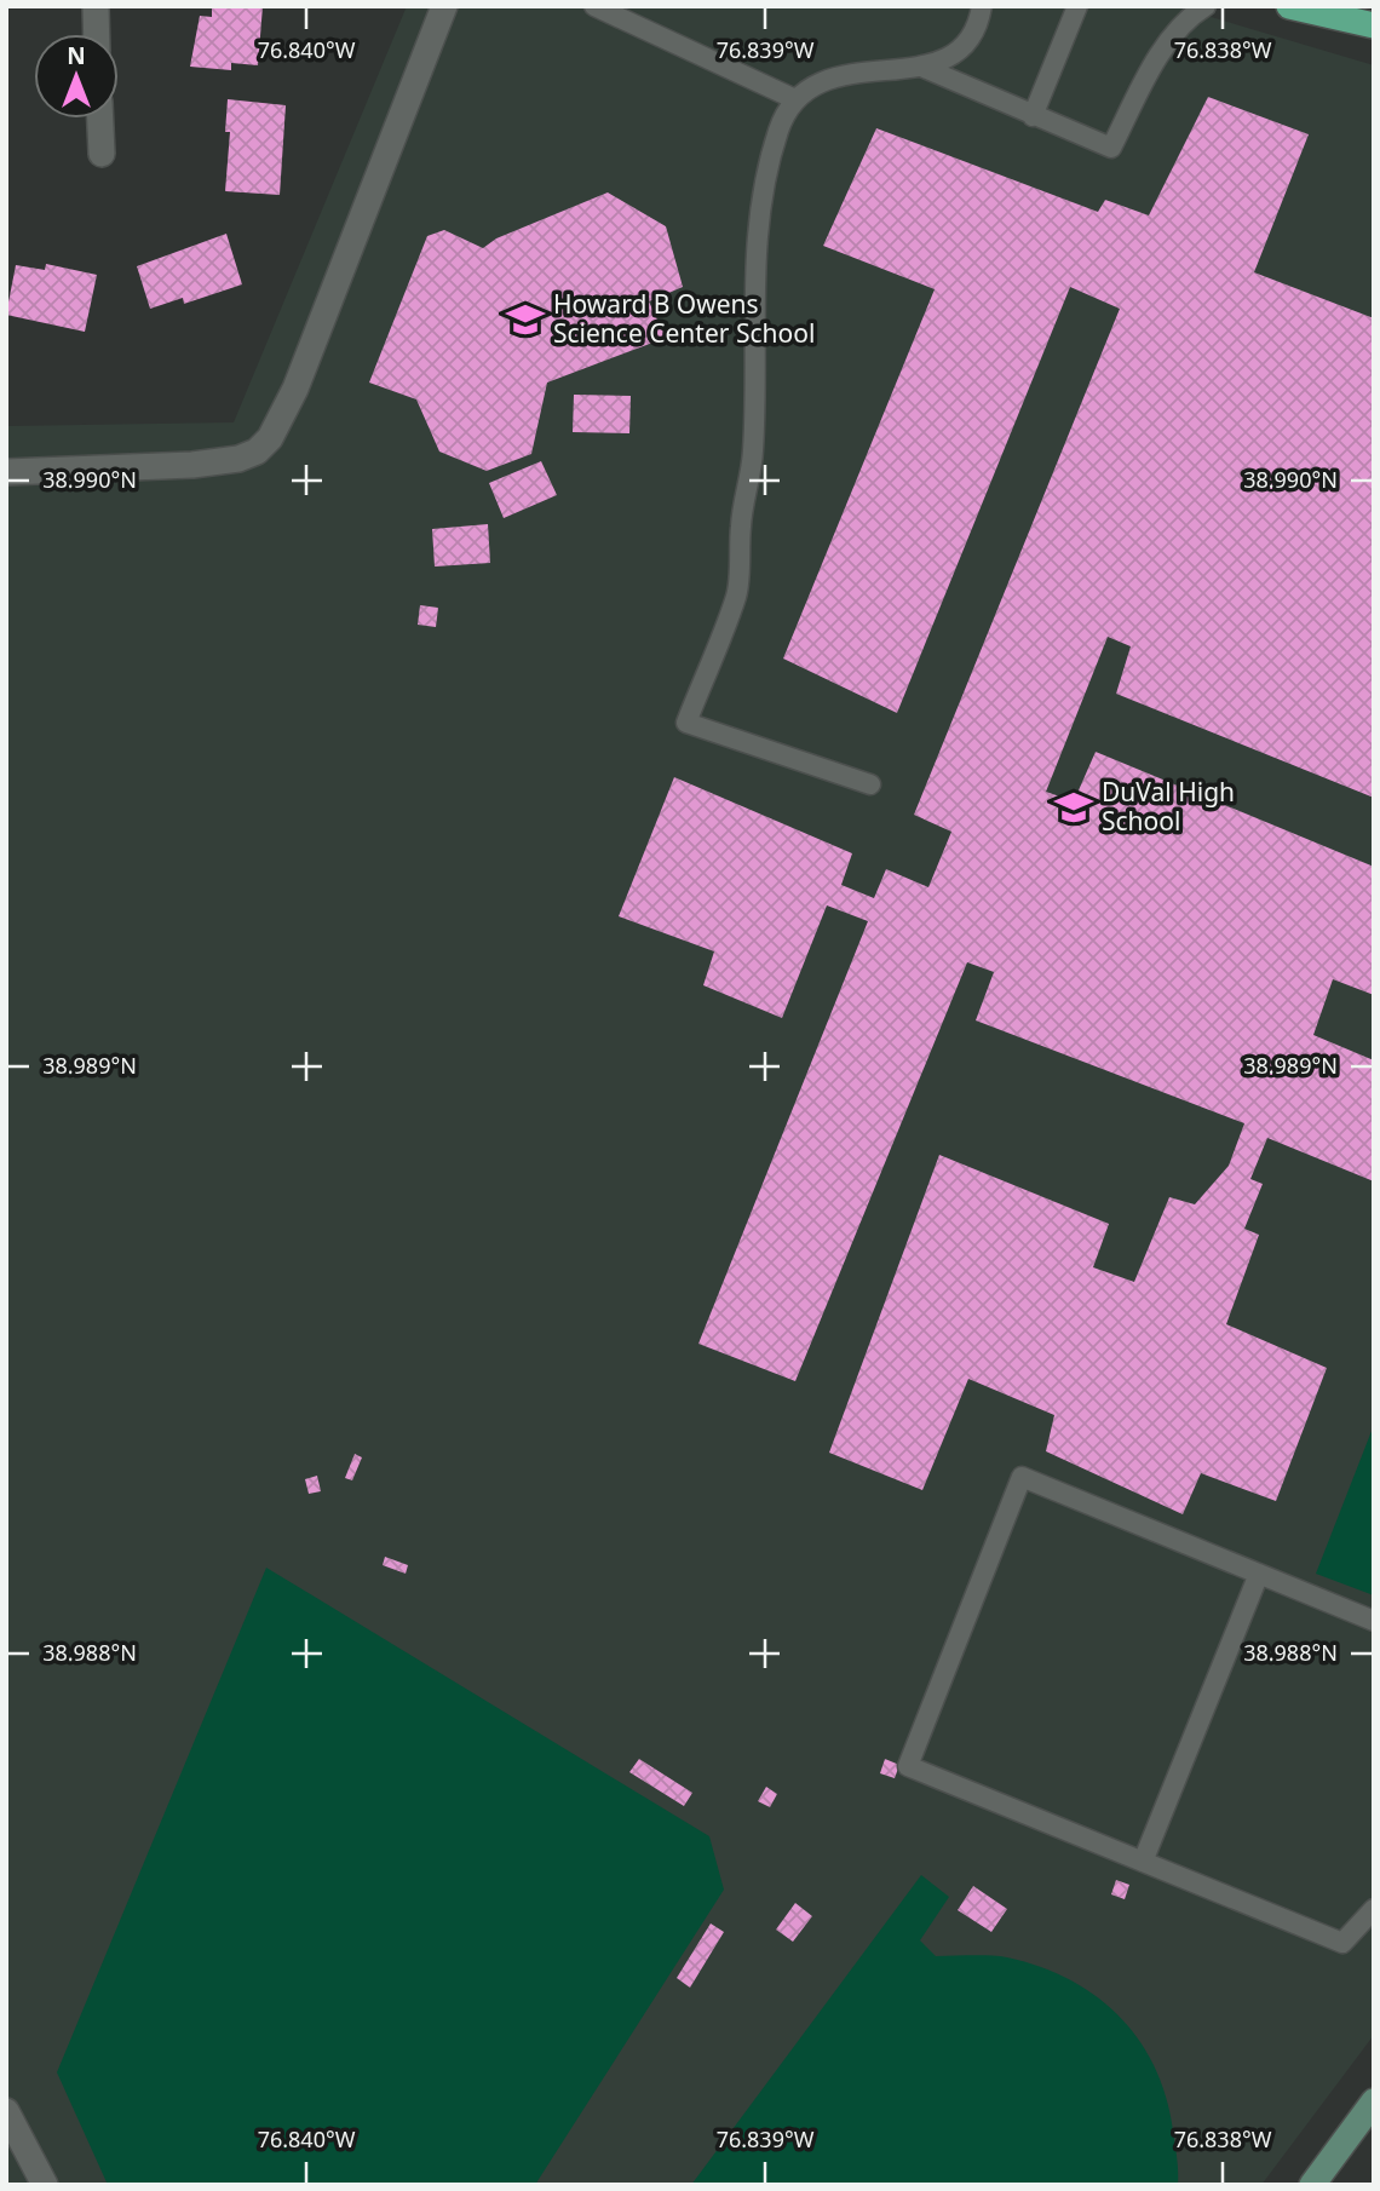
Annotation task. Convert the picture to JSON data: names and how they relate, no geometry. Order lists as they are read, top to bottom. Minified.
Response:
{"places":{"school or university":["Howard B Owens Science Center School","DuVal High School"]},"north":"top","coordinates":["76.840°W","76.839°W","76.838°W","38.990°N","38.989°N","38.988°N"]}
